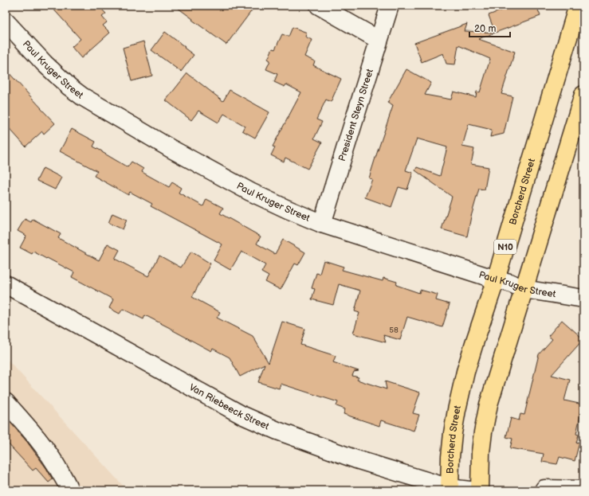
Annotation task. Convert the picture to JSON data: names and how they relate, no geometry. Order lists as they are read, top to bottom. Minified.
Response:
{"streets":{"highway":["Borcherd Street","N10"],"street":["Paul Kruger Street","President Steyn Street","Van Riebeeck Street"]},"crossings":[["Paul Kruger Street","President Steyn Street"],["Paul Kruger Street","Borcherd Street"],["Borcherd Street","Van Riebeeck Street"]],"house_numbers":["58"],"scale_bar":"20 m"}
